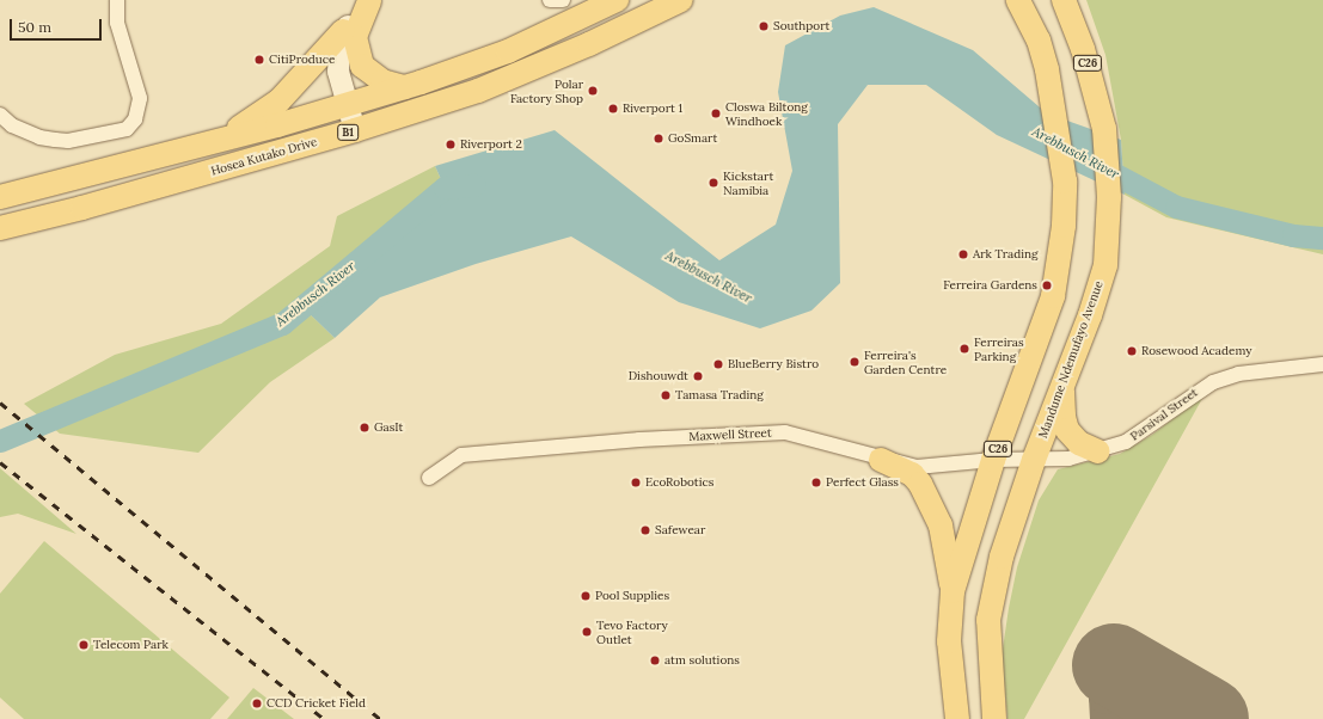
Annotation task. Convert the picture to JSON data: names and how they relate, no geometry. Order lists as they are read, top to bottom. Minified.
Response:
{"streets":{"main road":["C26","B1","Hosea Kutako Drive","Mandume Ndemufayo Avenue"],"street":["Parsival Street","Maxwell Street"]},"crossings":[["C26","Maxwell Street"],["Mandume Ndemufayo Avenue","Parsival Street"],["Mandume Ndemufayo Avenue","Maxwell Street"],["Parsival Street","Maxwell Street"]],"water":["Arebbusch River"],"places":["Southport","CitiProduce","Polar Factory Shop","Riverport 1","Closwa Biltong Windhoek","GoSmart","Riverport 2","Kickstart Namibia","Ark Trading","Ferreira Gardens","Ferreiras Parking","Rosewood Academy","Ferreira's Garden Centre","BlueBerry Bistro","Dishouwdt","Tamasa Trading","GasIt","EcoRobotics","Perfect Glass","Safewear","Pool Supplies","Tevo Factory Outlet","Telecom Park","atm solutions","CCD Cricket Field"],"scale_bar":"50 m"}
